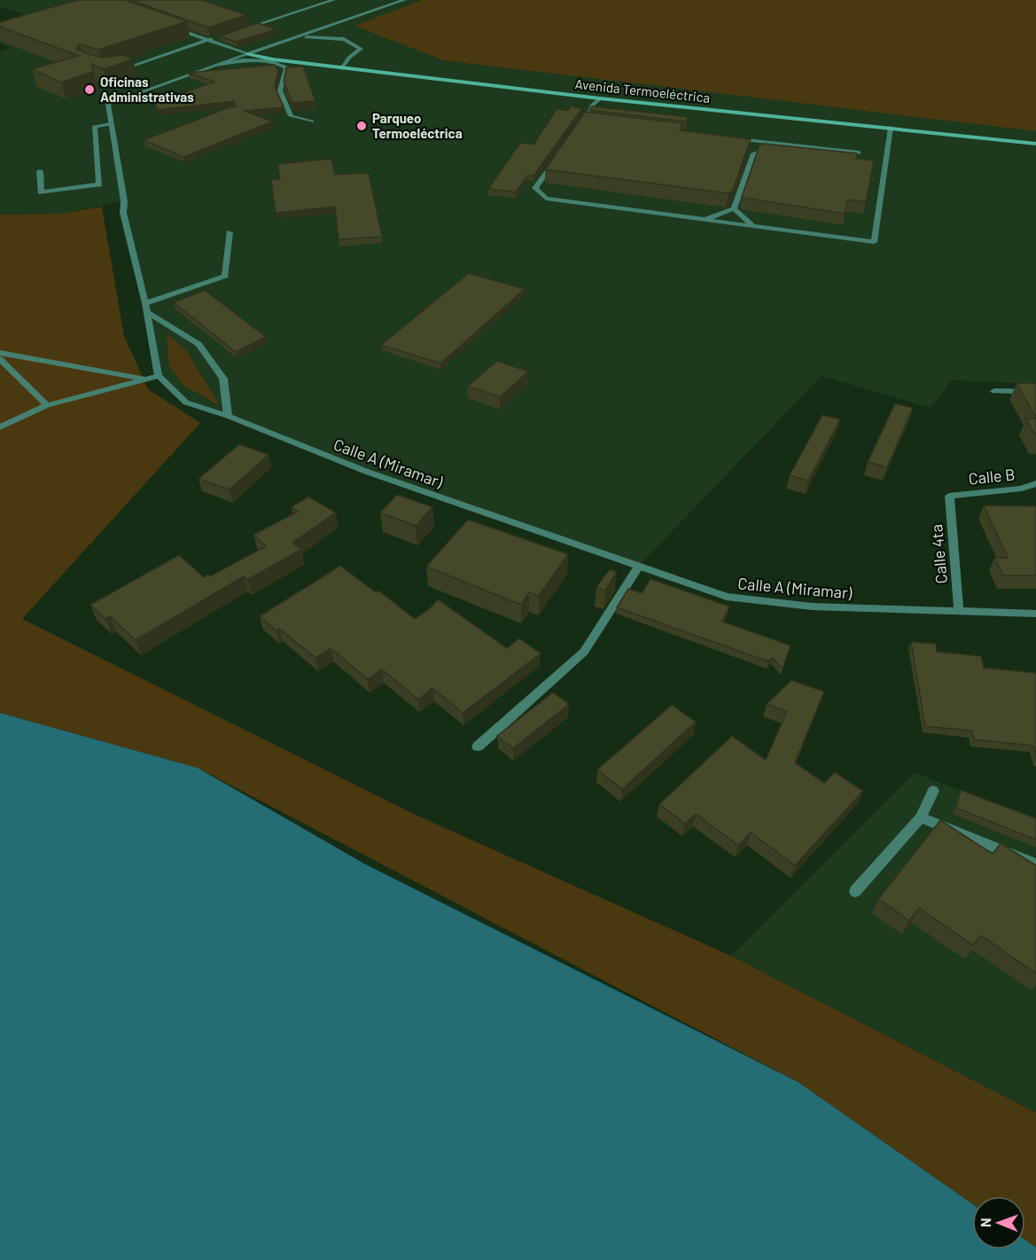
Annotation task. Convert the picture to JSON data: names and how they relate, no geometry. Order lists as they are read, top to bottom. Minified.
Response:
{"streets":{"main road":["Avenida Termoeléctrica"],"street":["Calle A (Miramar)","Calle B","Calle 4ta"]},"crossings":[["Calle A (Miramar)","Calle 4ta"],["Calle B","Calle 4ta"]],"places":["Oficinas Administrativas","Parqueo Termoeléctrica"],"north":"left"}
